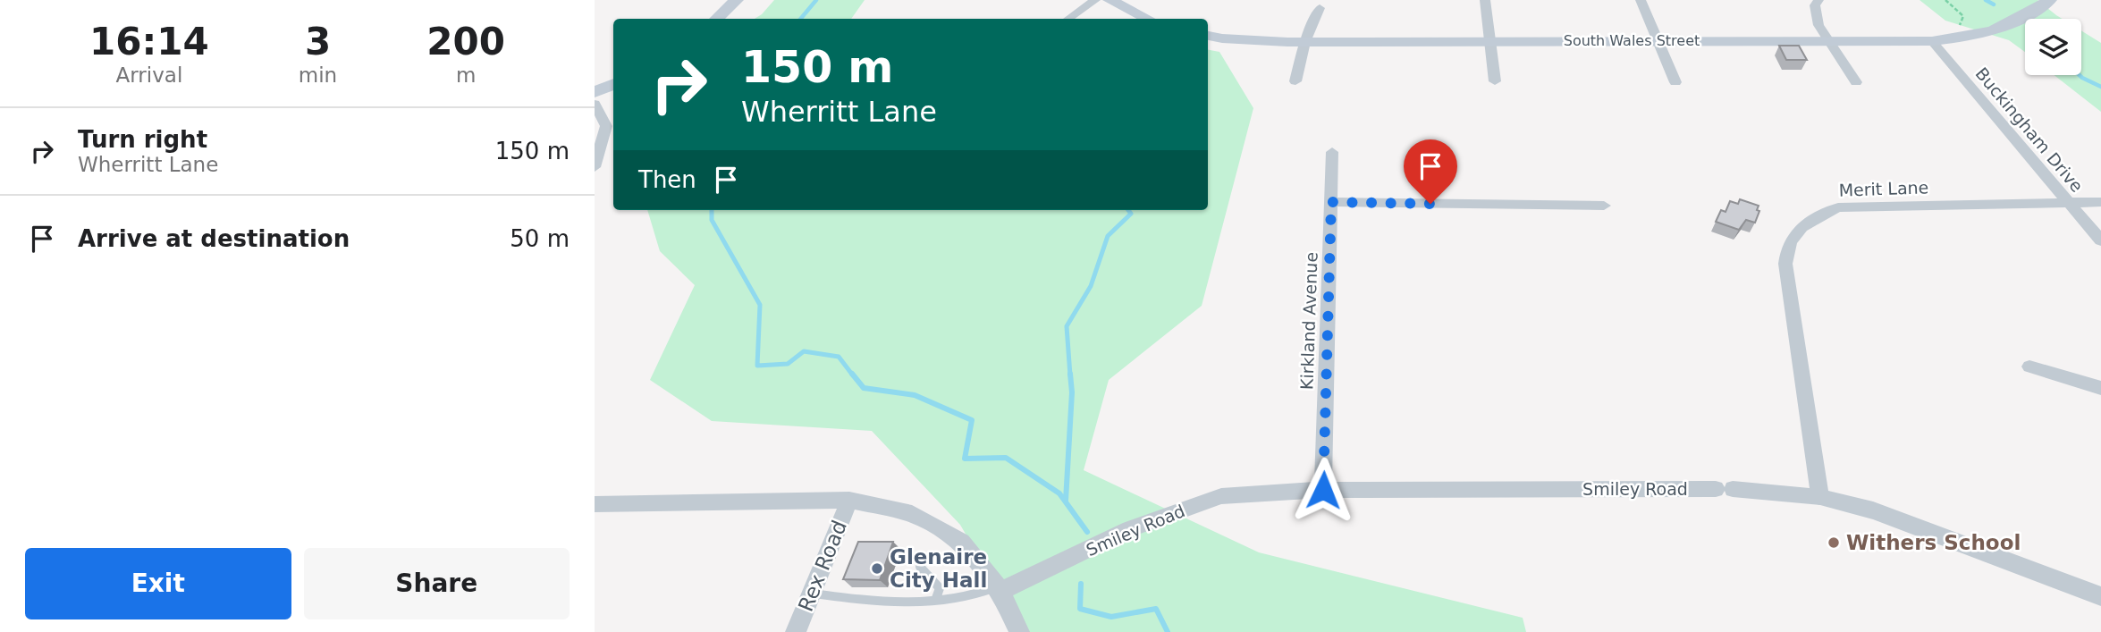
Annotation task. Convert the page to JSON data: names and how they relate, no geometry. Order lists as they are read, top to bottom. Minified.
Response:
{"streets":{"street":["South Wales Street","Buckingham Drive","Merit Lane","Kirkland Avenue","Smiley Road","Rex Road"]},"crossings":[["South Wales Street","Buckingham Drive"],["Buckingham Drive","Merit Lane"],["Merit Lane","Smiley Road"],["Kirkland Avenue","Smiley Road"]],"places":["Withers School","Glenaire City Hall"],"page":{"eta":["16:14","Arrival","3","min","200","m"],"turn":["150 m","Wherritt Lane"],"list":[{"name":"Turn right","note":"Wherritt Lane","value":"150 m"},{"name":"Arrive at destination","value":"50 m"}],"then":"Then","buttons":["Exit","Share"]}}
